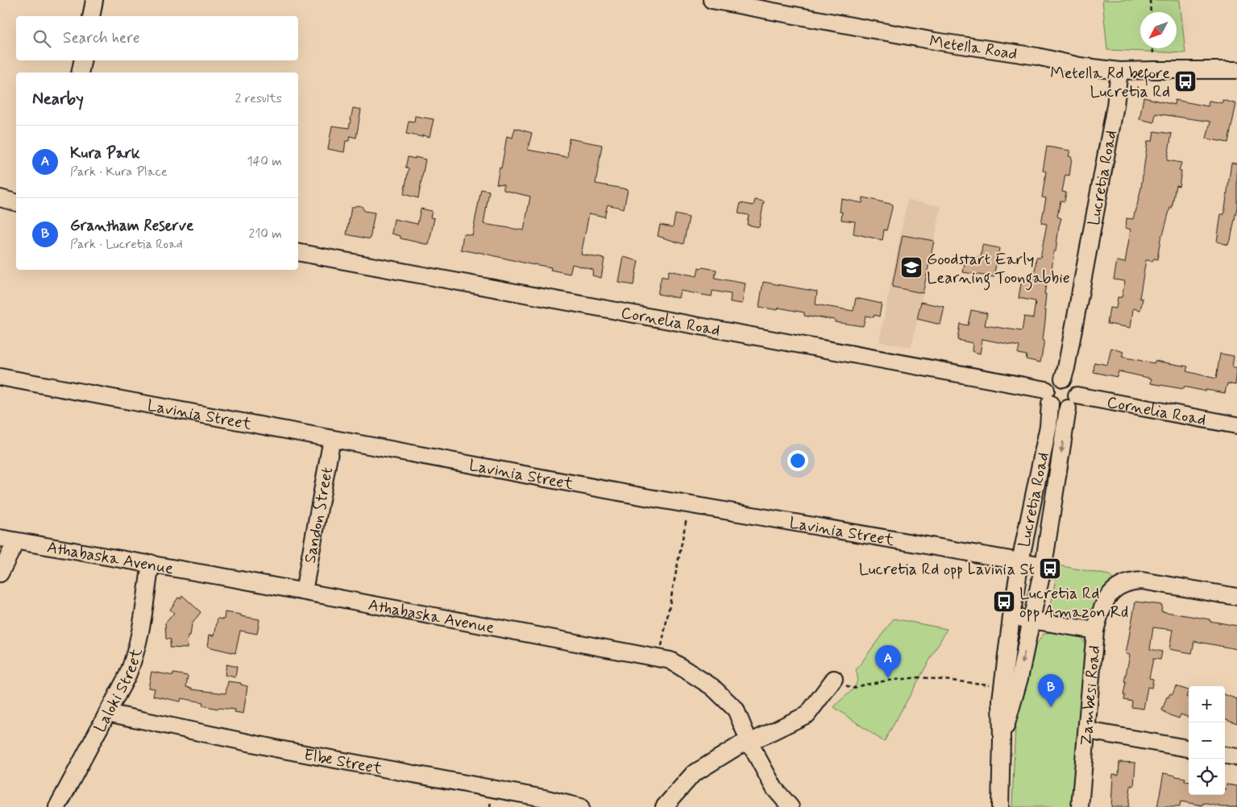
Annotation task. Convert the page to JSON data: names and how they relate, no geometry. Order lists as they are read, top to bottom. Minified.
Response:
{"streets":{"street":["Metella Road","Lucretia Road","Cornelia Road","Lavinia Street","Sandon Street","Athabaska Avenue","Laloki Street","Zambesi Road","Elbe Street"]},"crossings":[["Metella Road","Lucretia Road"],["Lucretia Road","Cornelia Road"],["Lucretia Road","Lavinia Street"],["Lavinia Street","Sandon Street"],["Sandon Street","Athabaska Avenue"],["Athabaska Avenue","Laloki Street"],["Laloki Street","Elbe Street"]],"places":{"bus stop":["Metella Rd before Lucretia Rd","Lucretia Rd opp Lavinia St","Lucretia Rd opp Amazon Rd"],"school or university":["Goodstart Early Learning Toongabbie"]},"north":"bottom left","page":{"search":"Search here","heading":["Nearby","2 results"],"list":[{"mark":"A","name":"Kura Park","note":"Park · Kura Place","value":"140 m"},{"mark":"B","name":"Grantham Reserve","note":"Park · Lucretia Road","value":"210 m"}],"pins":["A","B"],"map_buttons":["+","−"]}}
